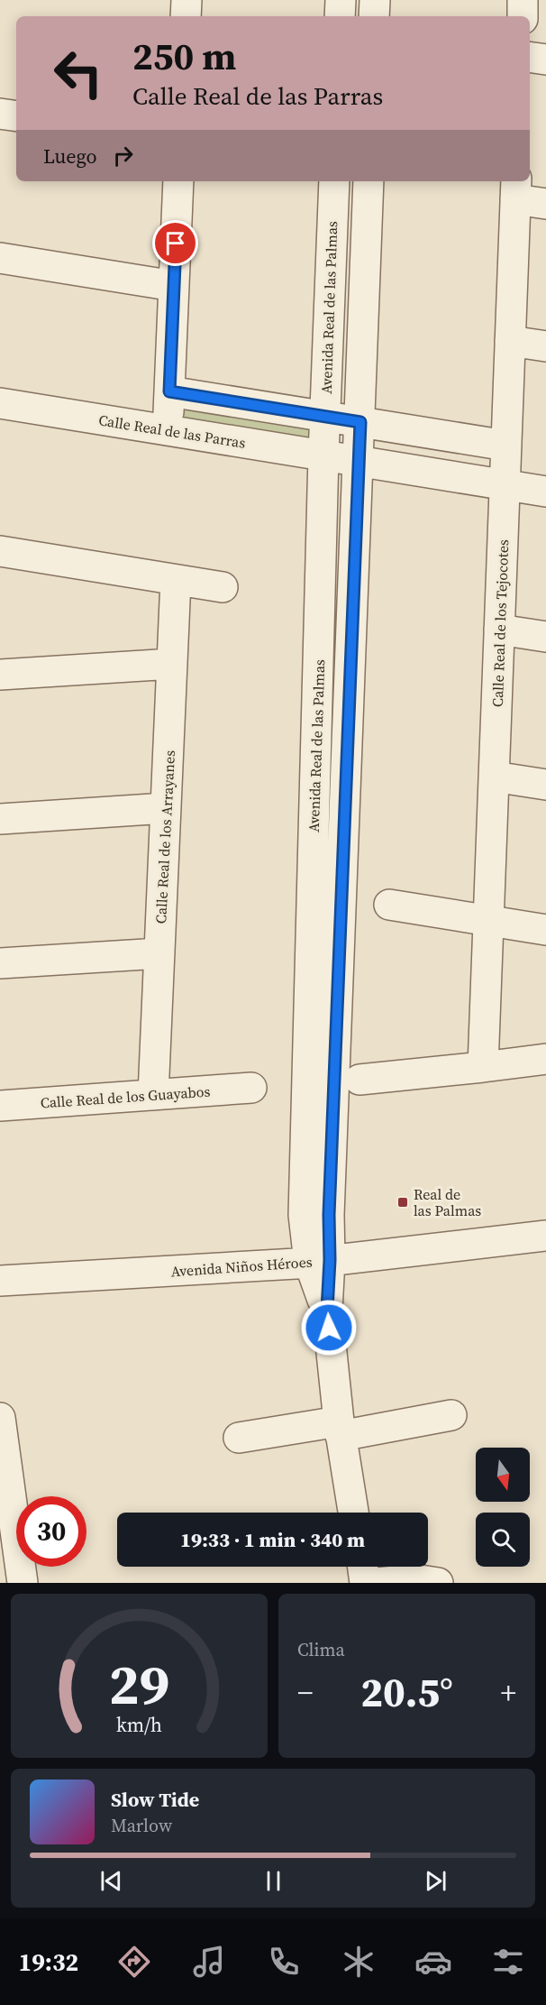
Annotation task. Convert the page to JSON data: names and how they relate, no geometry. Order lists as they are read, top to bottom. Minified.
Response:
{"streets":{"street":["Avenida Real de las Palmas","Calle Real de las Parras","Calle Real de los Tejocotes","Calle Real de los Arrayanes","Calle Real de los Guayabos","Avenida Niños Héroes"]},"crossings":[["Avenida Real de las Palmas","Calle Real de las Parras"],["Avenida Real de las Palmas","Avenida Niños Héroes"],["Calle Real de las Parras","Calle Real de los Tejocotes"],["Calle Real de los Arrayanes","Calle Real de los Guayabos"]],"places":{"transit":["Real de las Palmas"]},"north":"bottom","page":{"turn":["250 m","Calle Real de las Parras"],"then":"Luego","limit":"30","trip":"19:33 · 1 min · 340 m","tile":"Clima","heat":["−","20.5°","+"],"song":["Slow Tide","Marlow"],"tabs":"19:32","gauge":["29","km/h"]}}
